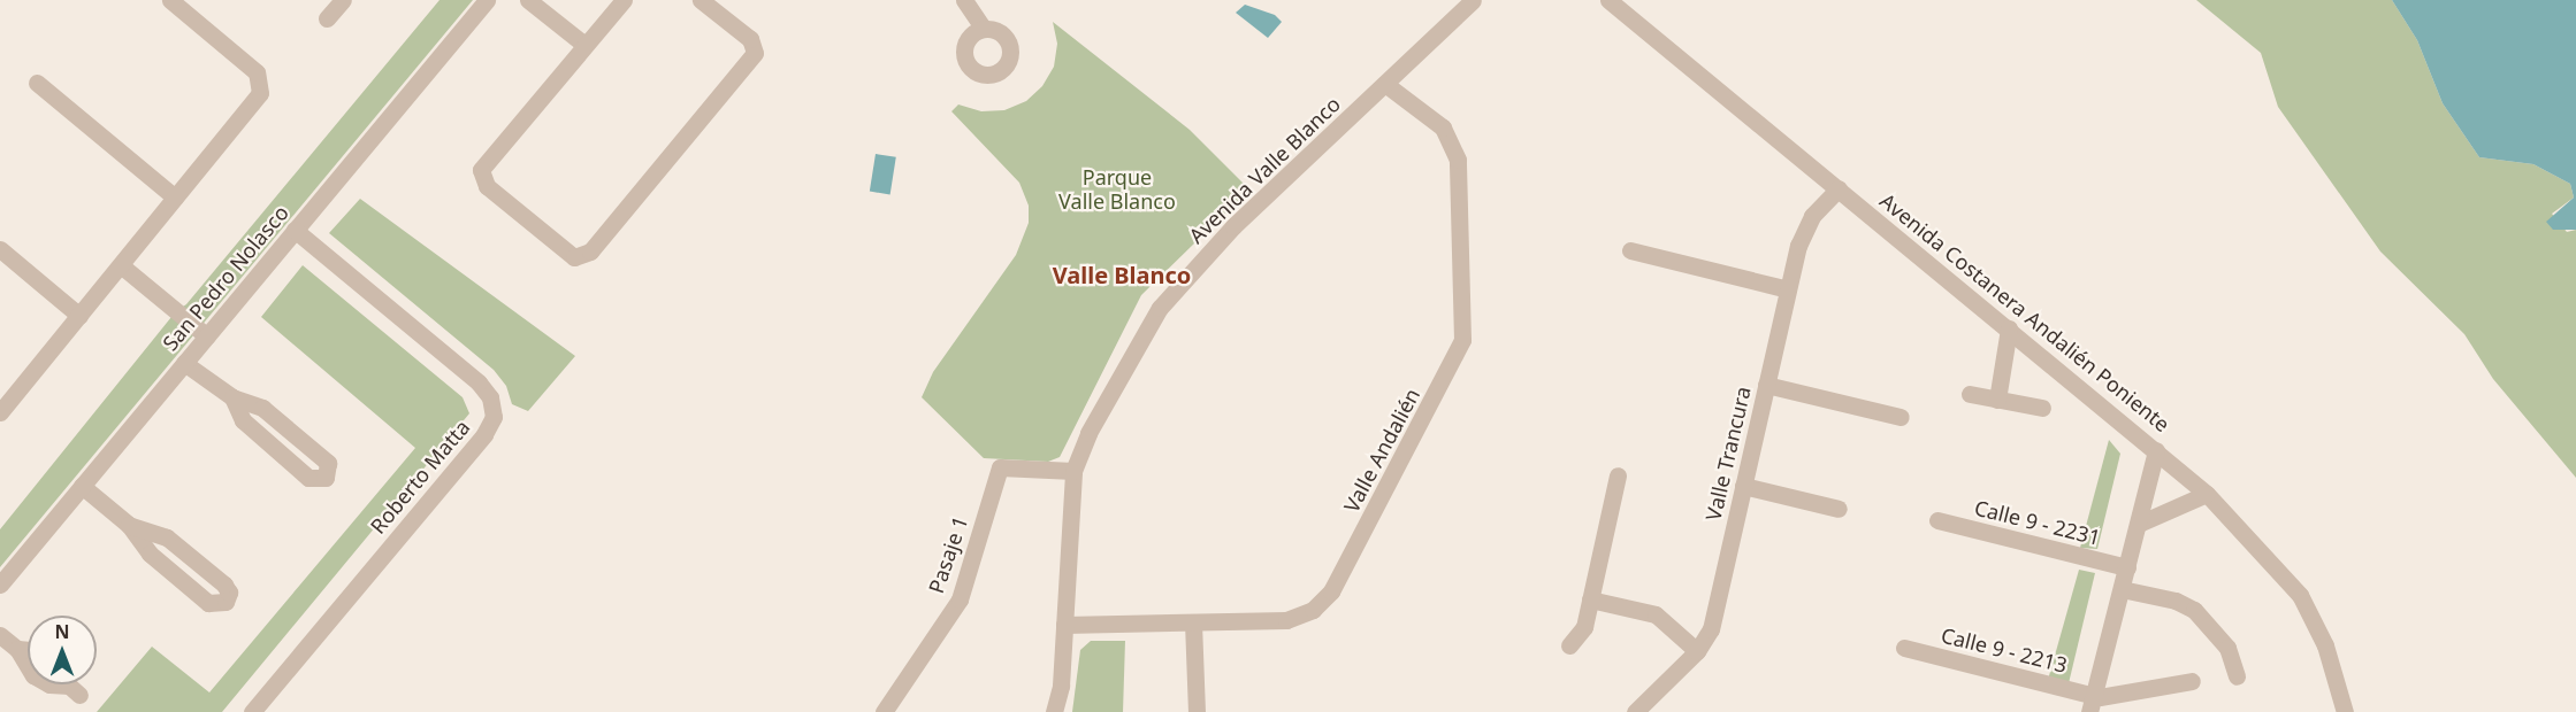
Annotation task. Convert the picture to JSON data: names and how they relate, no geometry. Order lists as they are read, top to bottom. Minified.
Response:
{"streets":{"street":["Avenida Valle Blanco","San Pedro Nolasco","Avenida Costanera Andalién Poniente","Valle Andalién","Valle Trancura","Roberto Matta","Calle 9 - 2231","Pasaje 1","Calle 9 - 2213"]},"crossings":[["Avenida Valle Blanco","Valle Andalién"],["Avenida Valle Blanco","Pasaje 1"],["San Pedro Nolasco","Roberto Matta"],["Avenida Costanera Andalién Poniente","Valle Trancura"]],"districts":["Valle Blanco"],"parks":["Parque Valle Blanco"],"north":"top"}
